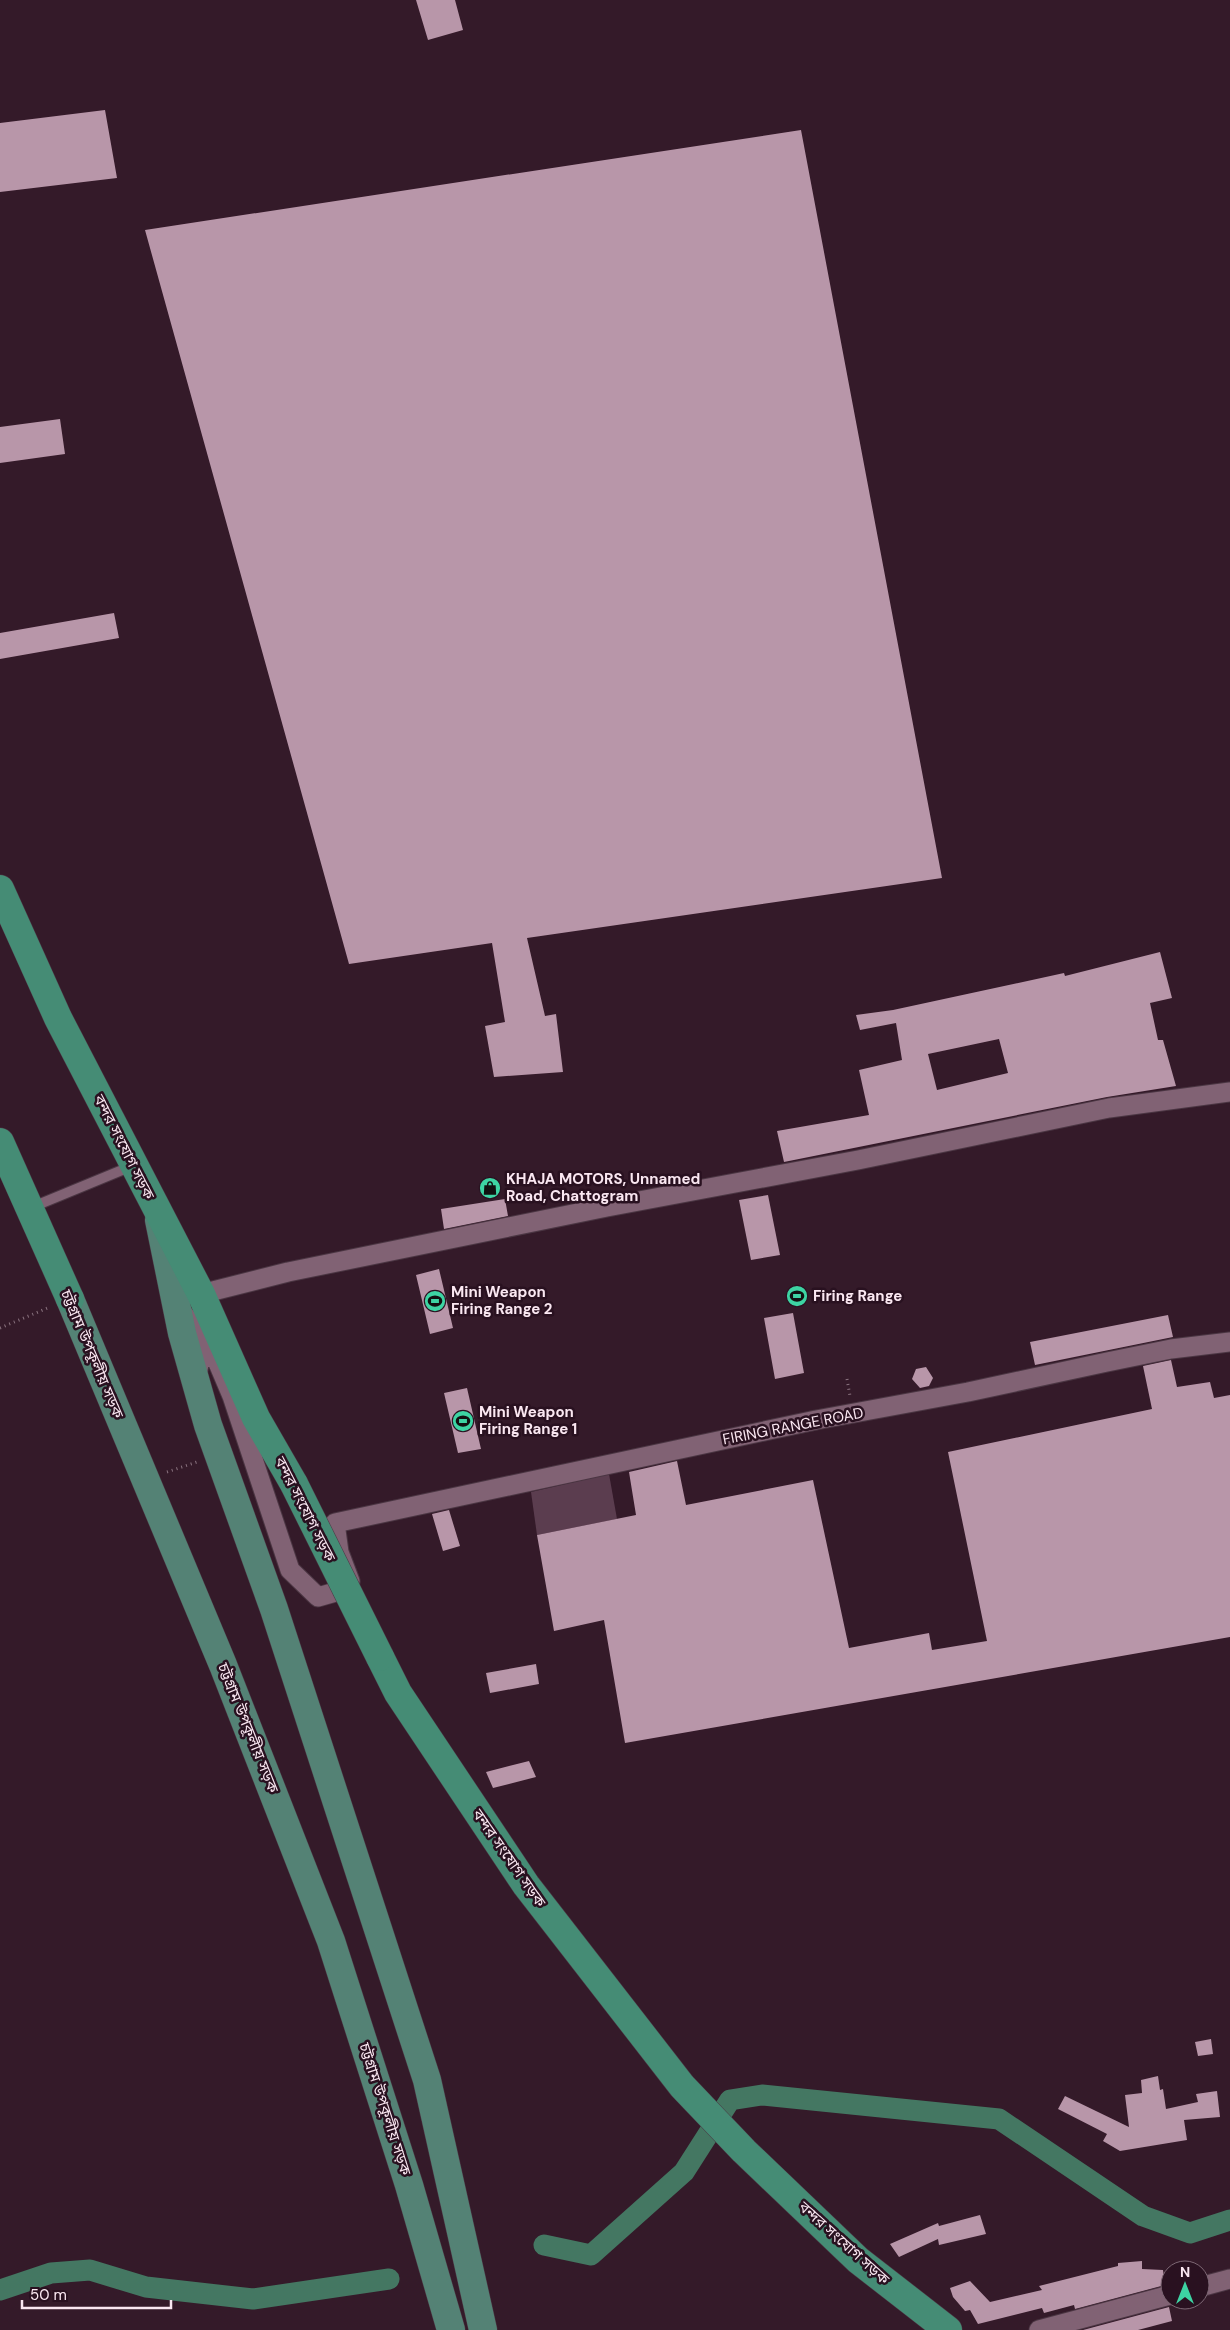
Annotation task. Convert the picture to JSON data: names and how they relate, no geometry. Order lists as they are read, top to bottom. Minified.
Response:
{"streets":{"highway":["বন্দর সংযোগ সড়ক","চট্টগ্রাম উপকূলীয় সড়ক"],"street":["FIRING RANGE ROAD"]},"places":{"shop":["KHAJA MOTORS, Unnamed Road, Chattogram"],"sports":["Firing Range","Mini Weapon Firing Range 2","Mini Weapon Firing Range 1"]},"scale_bar":"50 m","north":"top"}
